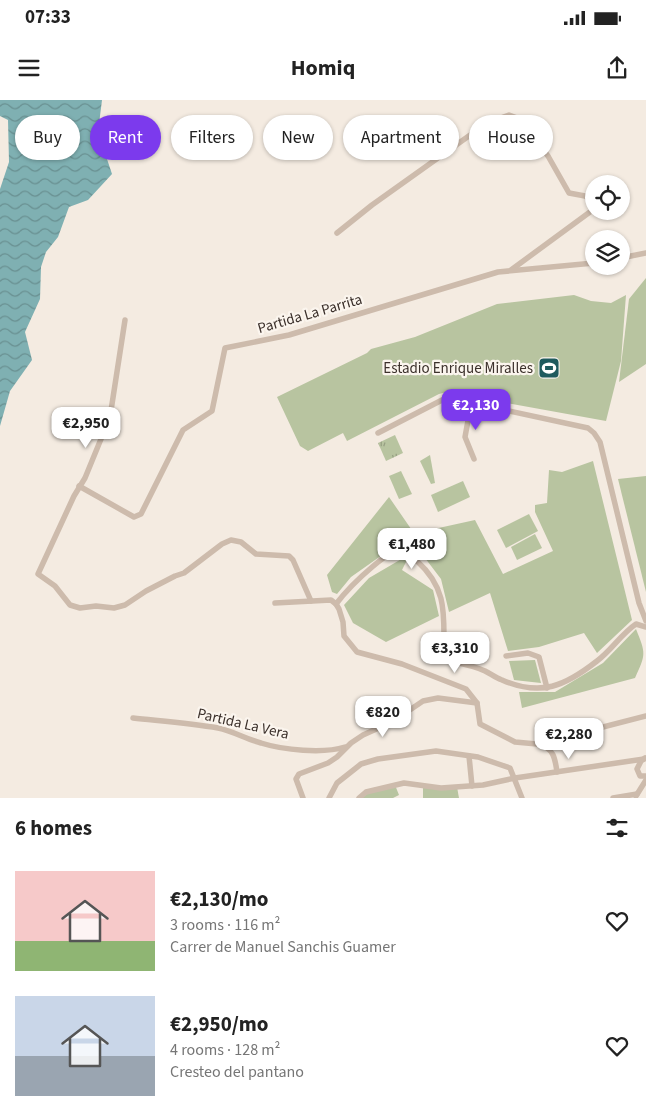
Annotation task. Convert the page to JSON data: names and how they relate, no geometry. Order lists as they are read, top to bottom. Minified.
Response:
{"streets":{"street":["Partida La Parrita","Partida La Vera"]},"places":{"sports":["Estadio Enrique Miralles"]},"page":{"status":"07:33","header":"Homiq","chip":["Buy","Rent","Filters","New","Apartment","House"],"price":["€2,130","€2,950","€1,480","€3,310","€820","€2,280"],"heading":"6 homes","list":[{"name":"€2,130/mo","note":"3 rooms · 116 m² · Carrer de Manuel Sanchis Guamer"},{"name":"€2,950/mo","note":"4 rooms · 128 m² · Cresteo del pantano"}]}}
